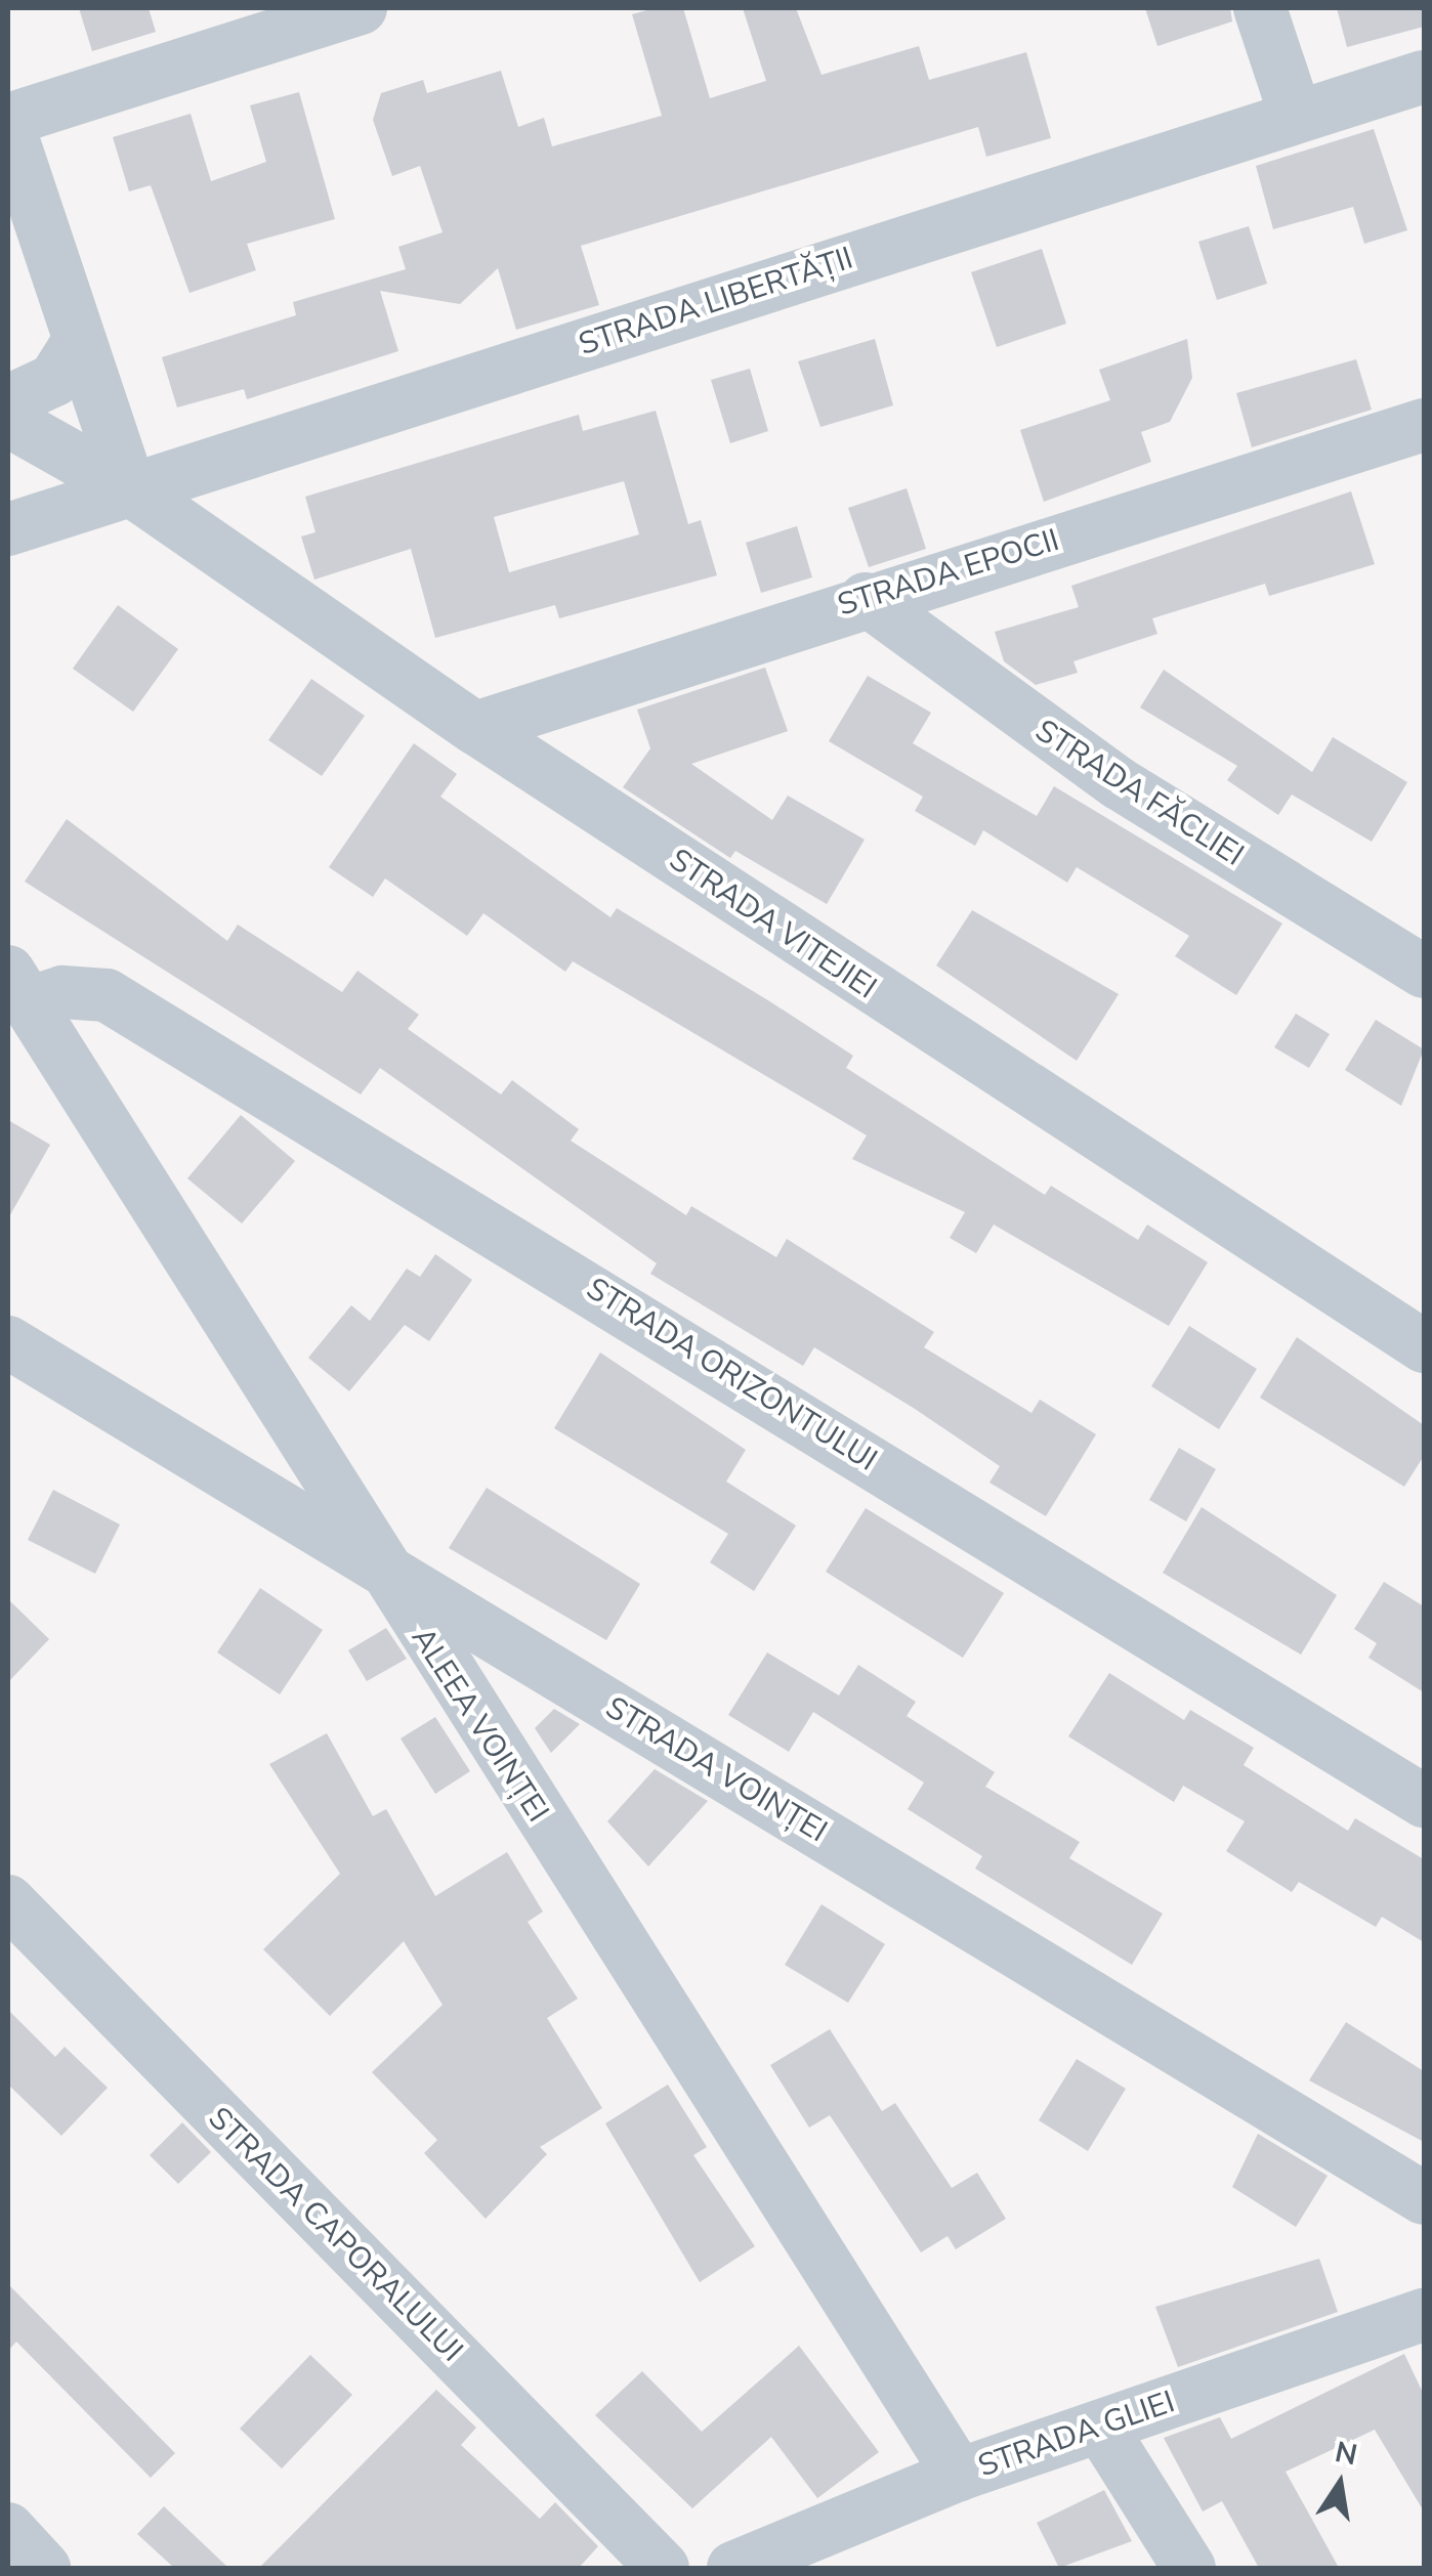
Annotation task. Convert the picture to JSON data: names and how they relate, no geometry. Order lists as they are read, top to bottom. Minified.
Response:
{"streets":{"street":["STRADA LIBERTĂȚII","STRADA EPOCII","STRADA FĂCLIEI","STRADA VITEJIEI","STRADA ORIZONTULUI","ALEEA VOINȚEI","STRADA VOINȚEI","STRADA CAPORALULUI","STRADA GLIEI"]},"crossings":[["STRADA LIBERTĂȚII","STRADA VITEJIEI"],["STRADA EPOCII","STRADA FĂCLIEI"],["STRADA EPOCII","STRADA VITEJIEI"],["STRADA ORIZONTULUI","ALEEA VOINȚEI"],["ALEEA VOINȚEI","STRADA VOINȚEI"],["ALEEA VOINȚEI","STRADA GLIEI"]],"north":"top"}
